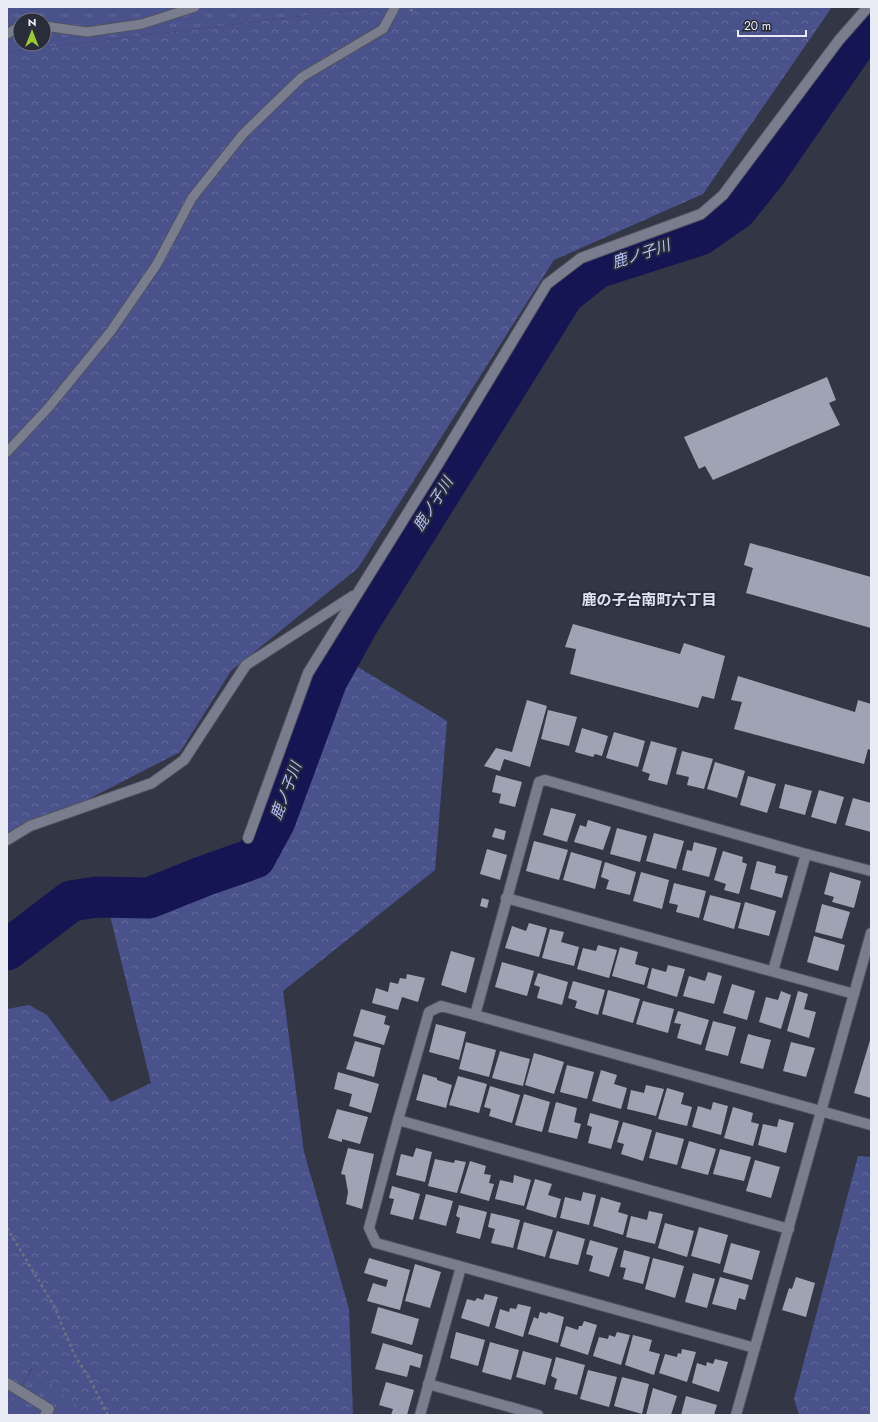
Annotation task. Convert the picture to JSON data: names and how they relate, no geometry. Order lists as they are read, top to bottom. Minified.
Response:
{"districts":["鹿の子台南町六丁目"],"water":["鹿ノ子川"],"scale_bar":"20 m","north":"top"}
